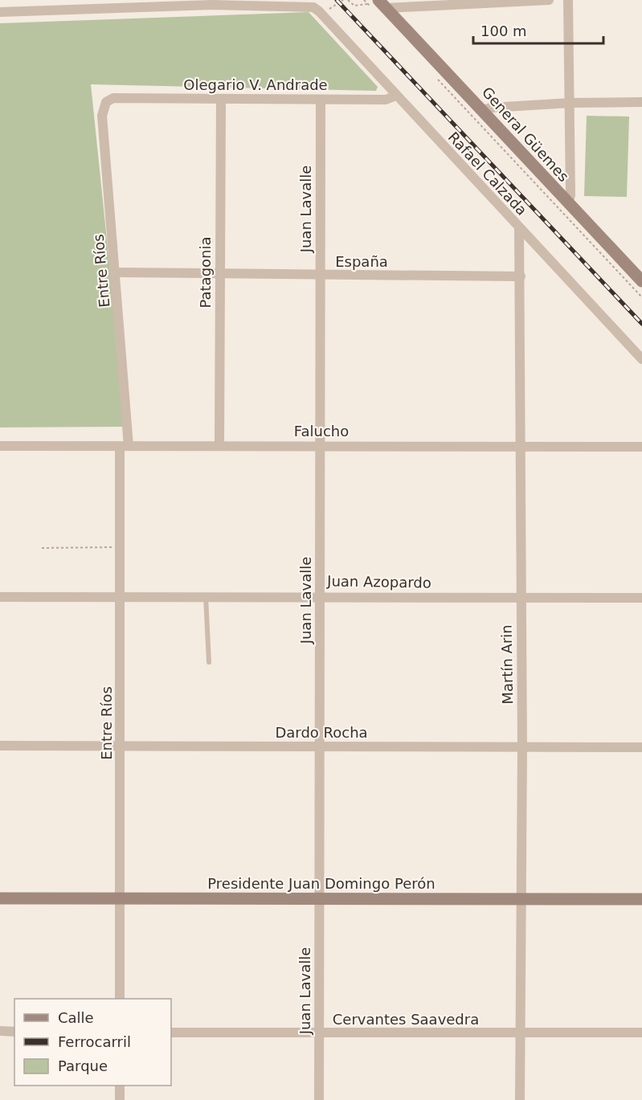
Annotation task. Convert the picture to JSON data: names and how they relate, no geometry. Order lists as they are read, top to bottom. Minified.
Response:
{"streets":{"street":["Olegario V. Andrade","General Güemes","Rafael Calzada","Juan Lavalle","España","Entre Ríos","Patagonia","Falucho","Juan Azopardo","Martín Arin","Dardo Rocha","Presidente Juan Domingo Perón","Cervantes Saavedra"]},"crossings":[["Olegario V. Andrade","Rafael Calzada"],["Olegario V. Andrade","Juan Lavalle"],["Olegario V. Andrade","Entre Ríos"],["Olegario V. Andrade","Patagonia"],["Rafael Calzada","Martín Arin"],["Juan Lavalle","España"],["Juan Lavalle","Falucho"],["Juan Lavalle","Juan Azopardo"],["Juan Lavalle","Dardo Rocha"],["Juan Lavalle","Presidente Juan Domingo Perón"],["Juan Lavalle","Cervantes Saavedra"],["España","Entre Ríos"],["España","Patagonia"],["España","Martín Arin"],["Entre Ríos","Falucho"],["Entre Ríos","Juan Azopardo"],["Entre Ríos","Dardo Rocha"],["Entre Ríos","Presidente Juan Domingo Perón"],["Patagonia","Falucho"],["Falucho","Martín Arin"],["Juan Azopardo","Martín Arin"],["Martín Arin","Dardo Rocha"],["Martín Arin","Presidente Juan Domingo Perón"],["Martín Arin","Cervantes Saavedra"]],"legend":["Calle","Ferrocarril","Parque"],"scale_bar":"100 m"}
